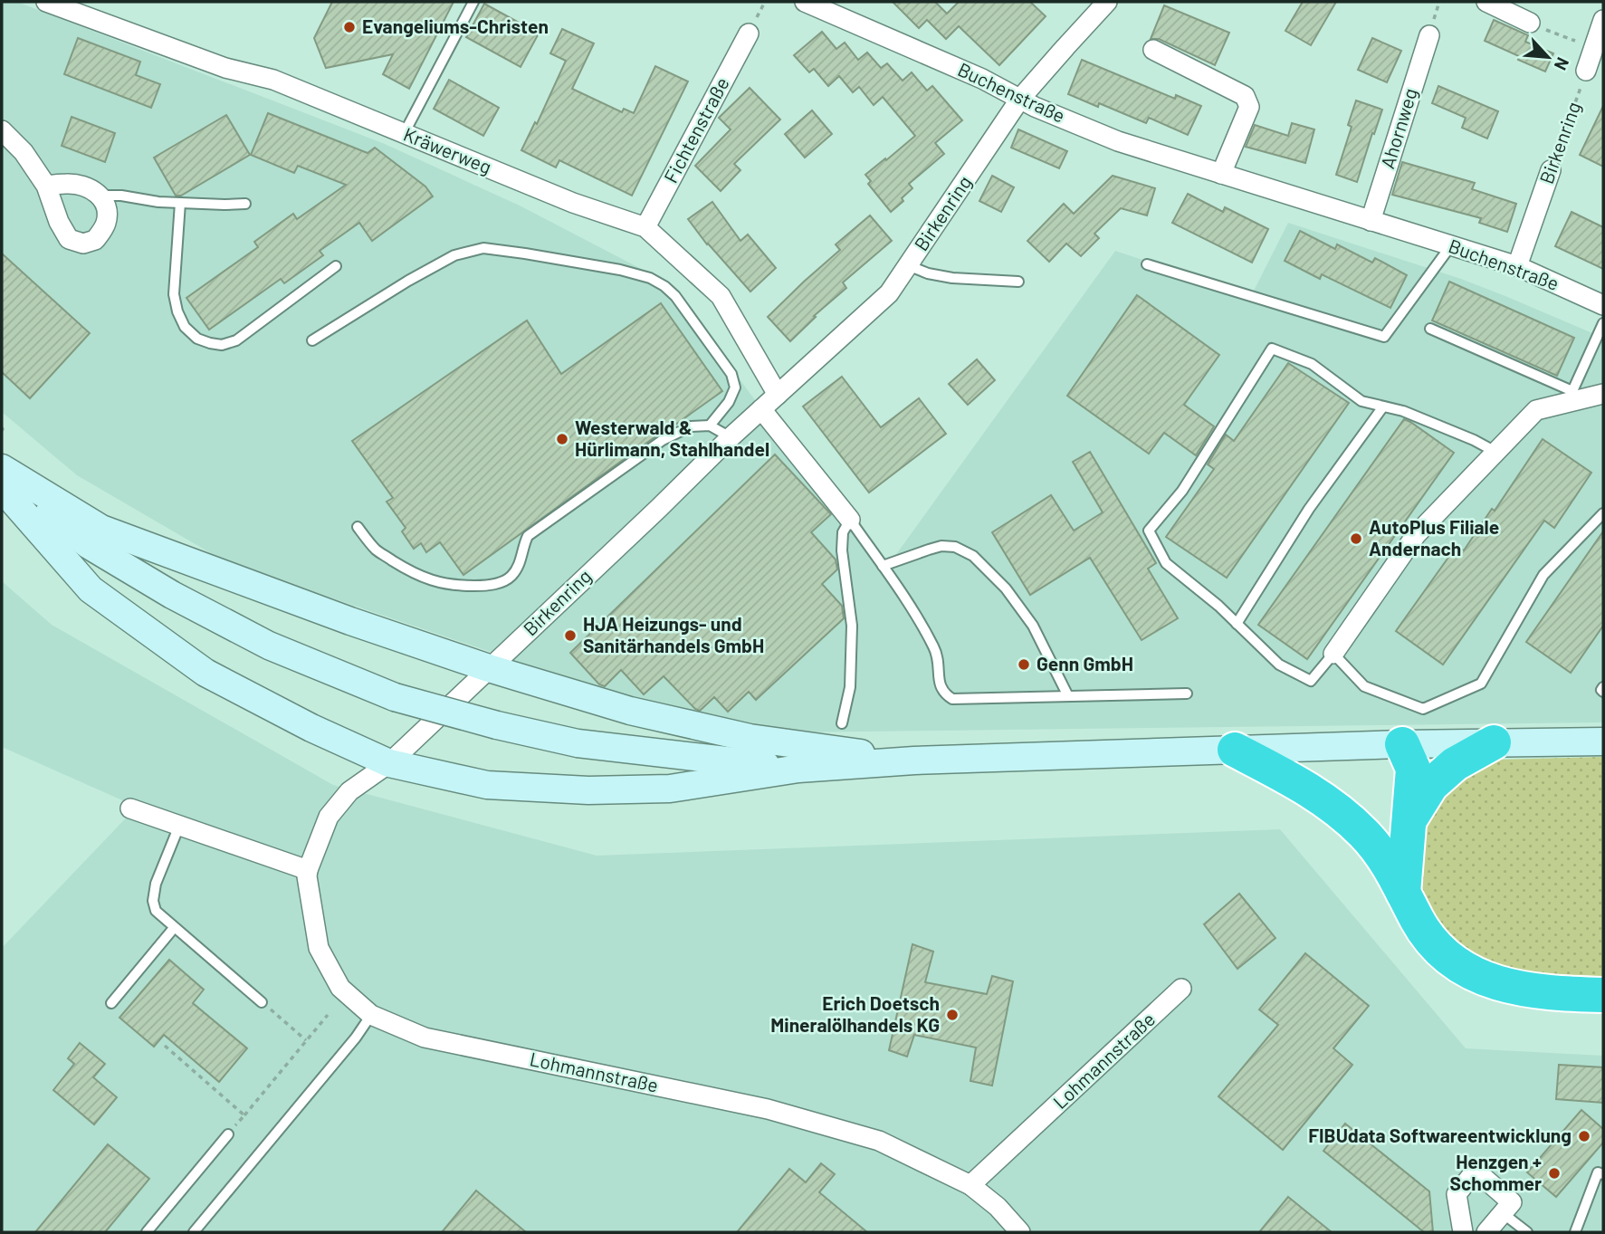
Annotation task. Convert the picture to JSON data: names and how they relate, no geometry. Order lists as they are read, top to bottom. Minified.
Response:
{"streets":{"street":["Buchenstraße","Ahornweg","Fichtenstraße","Birkenring","Kräwerweg","Lohmannstraße"]},"crossings":[["Buchenstraße","Ahornweg"],["Buchenstraße","Birkenring"],["Fichtenstraße","Kräwerweg"],["Birkenring","Kräwerweg"],["Birkenring","Lohmannstraße"]],"places":["Evangeliums-Christen","Westerwald & Hürlimann, Stahlhandel","AutoPlus Filiale Andernach","HJA Heizungs- und Sanitärhandels GmbH","Genn GmbH","Erich Doetsch Mineralölhandels KG","FIBUdata Softwareentwicklung","Henzgen + Schommer"],"north":"bottom right"}
